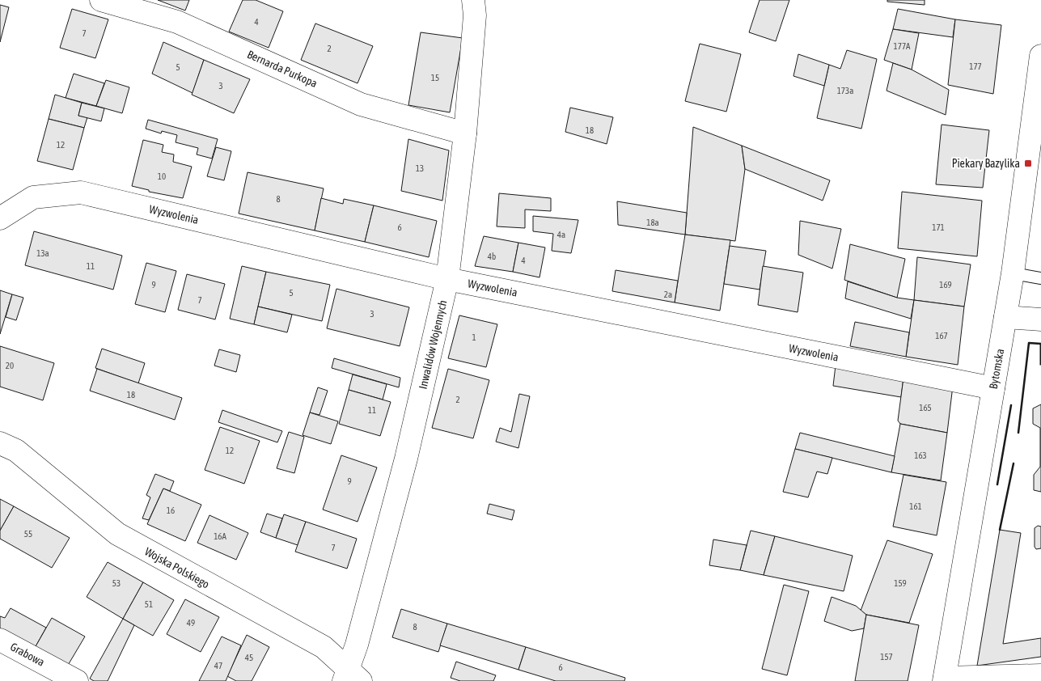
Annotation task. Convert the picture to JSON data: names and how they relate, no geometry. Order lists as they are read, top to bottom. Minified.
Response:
{"streets":{"street":["Bernarda Purkopa","Wyzwolenia","Inwalidów Wojennych","Bytomska","Wojska Polskiego","Grabowa"]},"crossings":[["Bernarda Purkopa","Inwalidów Wojennych"],["Wyzwolenia","Inwalidów Wojennych"],["Wyzwolenia","Bytomska"],["Inwalidów Wojennych","Wojska Polskiego"]],"places":{"transit":["Piekary Bazylika"]},"house_numbers":["4","7","177A","2","177","5","15","3","173a","18","12","13","10","8","18a","6","171","4a","13a","4b","4","11","9","169","5","2a","7","3","167","1","20","18","2","165","11","12","163","9","161","16","55","16A","7","53","159","51","49","8","157","45","47","6"]}
